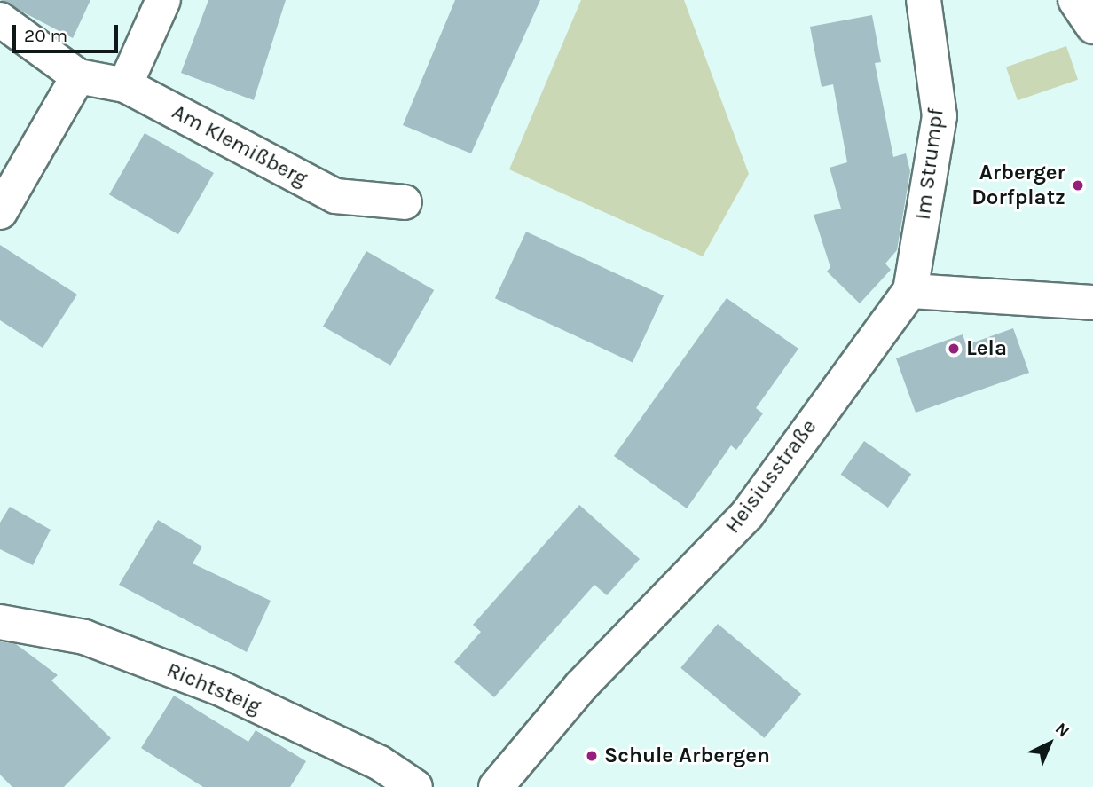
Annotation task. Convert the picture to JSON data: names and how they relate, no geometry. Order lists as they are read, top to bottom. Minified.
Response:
{"streets":{"street":["Am Klemißberg","Im Strumpf","Heisiusstraße","Richtsteig"]},"crossings":[["Im Strumpf","Heisiusstraße"]],"places":["Arberger Dorfplatz","Lela","Schule Arbergen"],"scale_bar":"20 m","north":"top right"}
